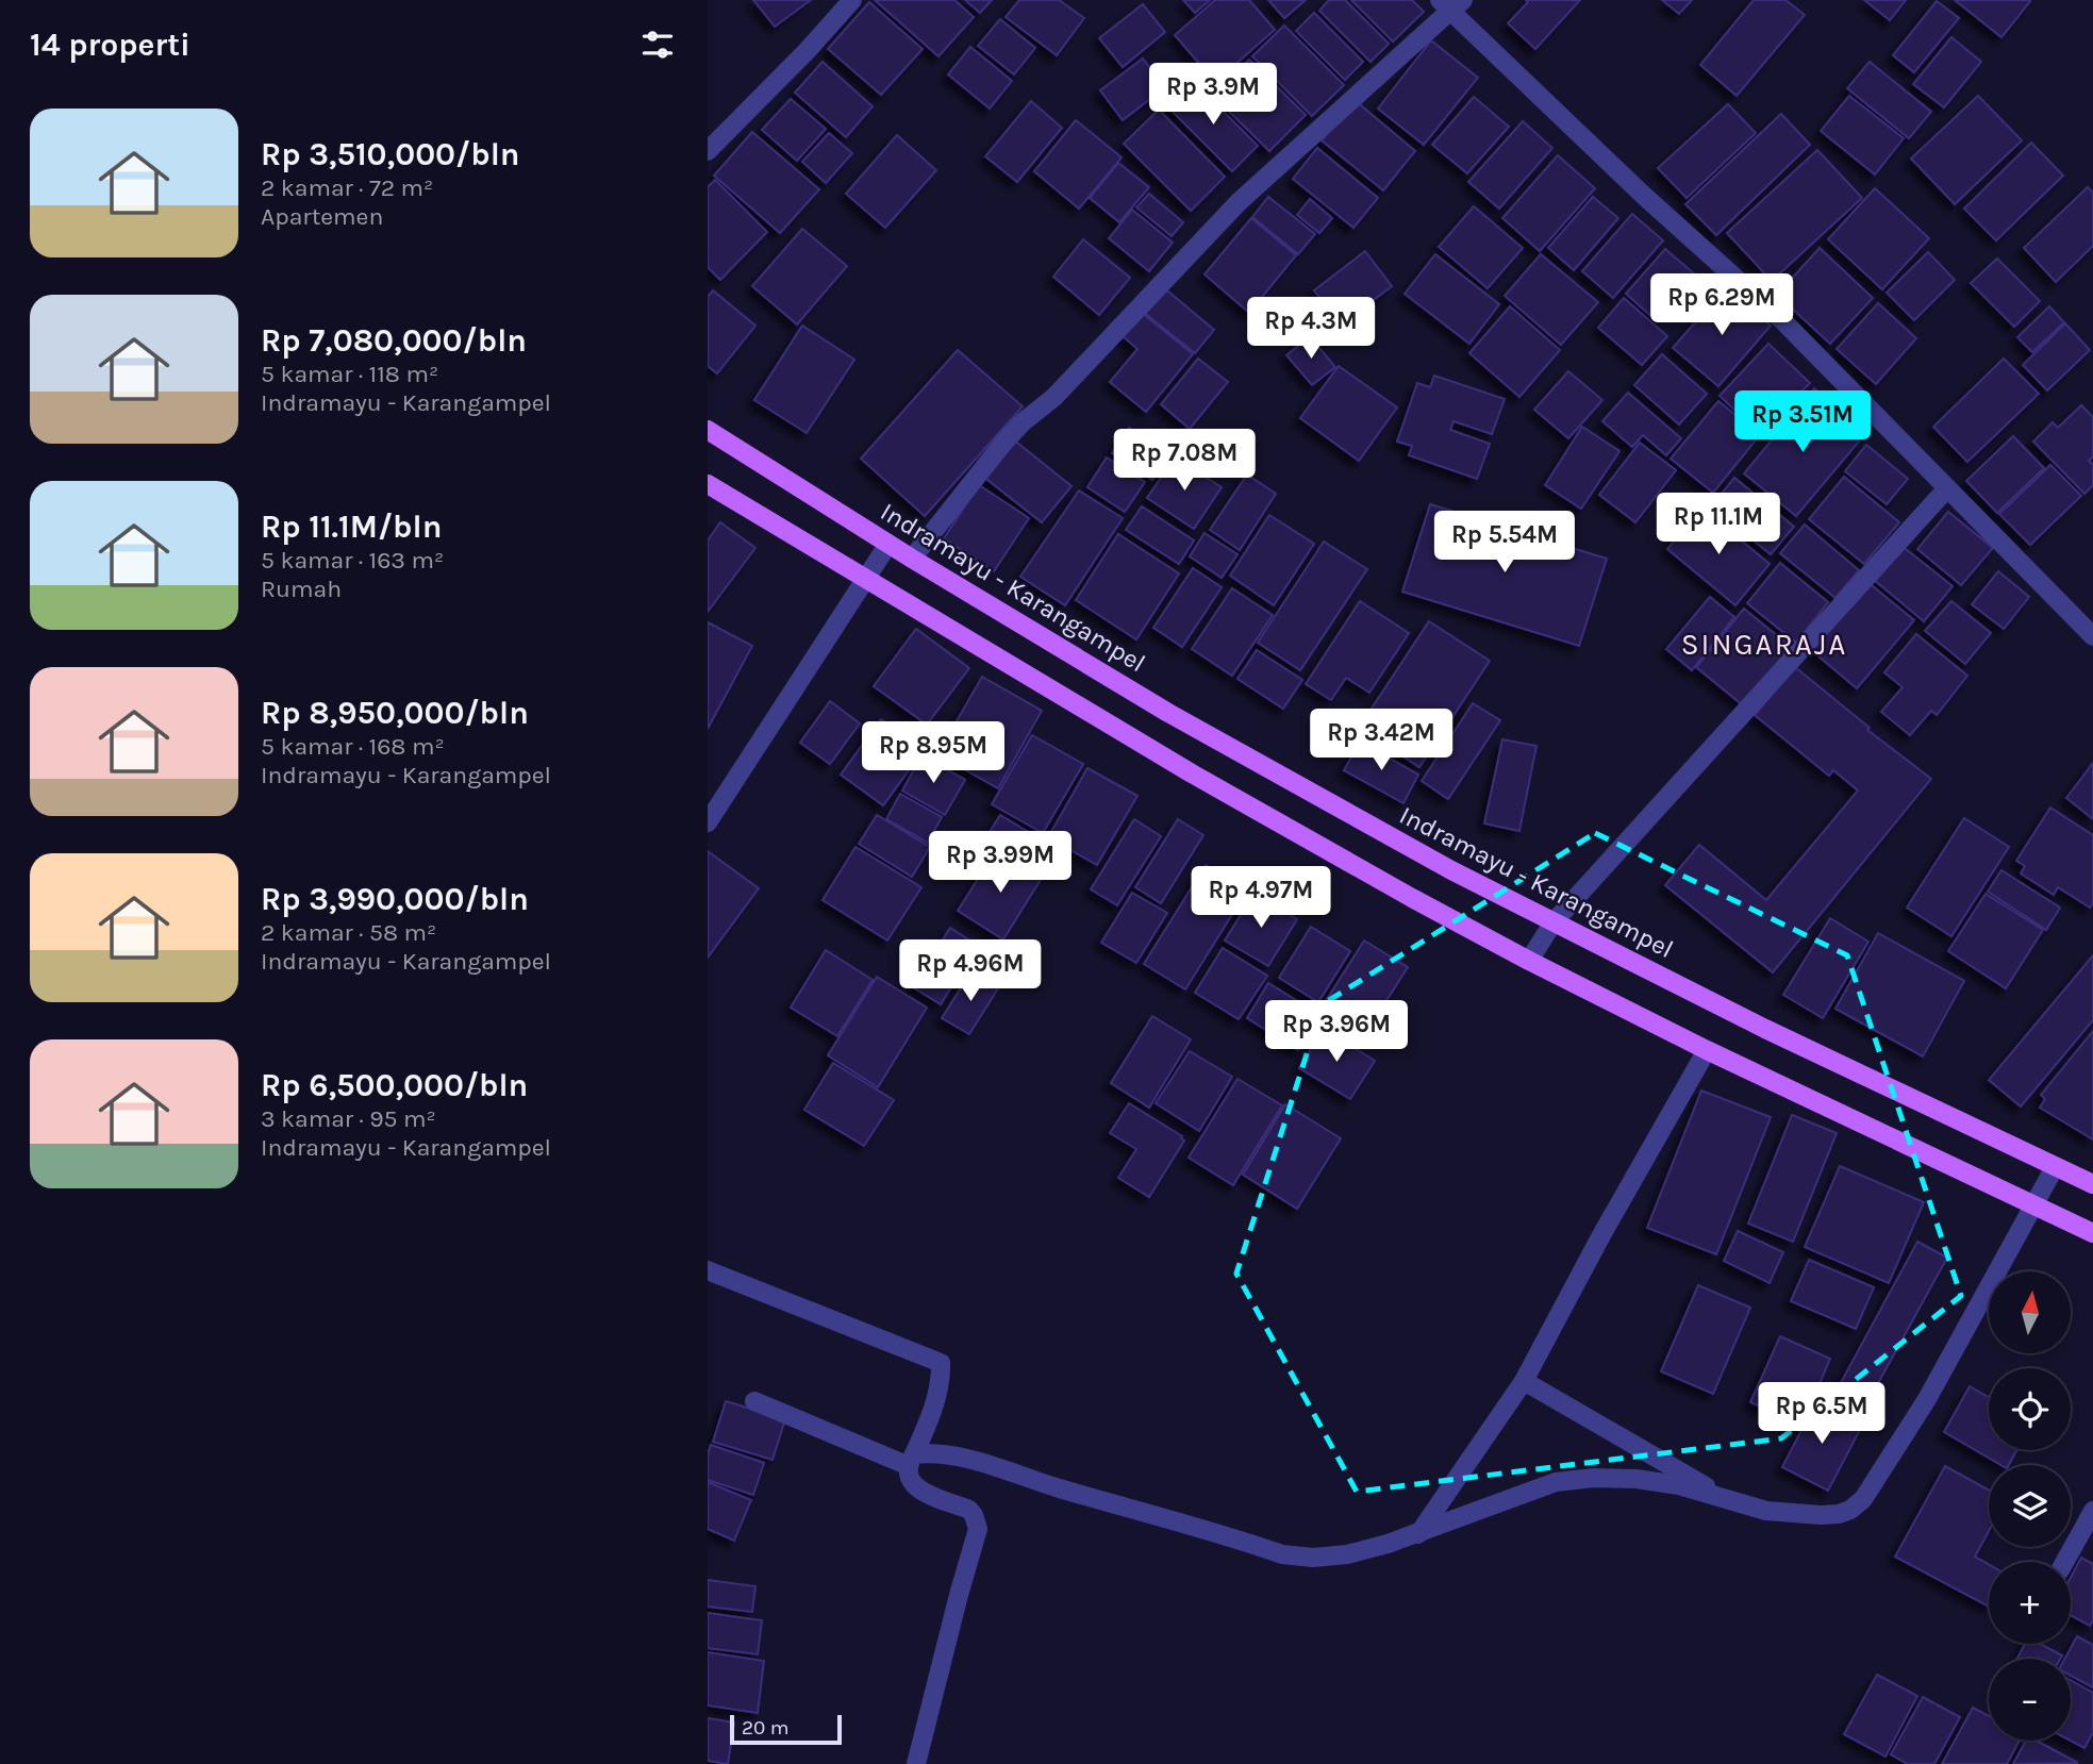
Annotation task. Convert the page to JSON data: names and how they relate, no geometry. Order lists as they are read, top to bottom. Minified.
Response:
{"streets":{"main road":["Indramayu - Karangampel"]},"districts":["SINGARAJA"],"scale_bar":"20 m","north":"top","page":{"heading":"14 properti","price":["Rp 3.9M","Rp 6.29M","Rp 4.3M","Rp 3.51M","Rp 7.08M","Rp 11.1M","Rp 5.54M","Rp 3.42M","Rp 8.95M","Rp 3.99M","Rp 4.97M","Rp 4.96M","Rp 3.96M","Rp 6.5M"],"list":[{"name":"Rp 3,510,000/bln","note":"2 kamar · 72 m² · Apartemen"},{"name":"Rp 7,080,000/bln","note":"5 kamar · 118 m² · Indramayu - Karangampel"},{"name":"Rp 11.1M/bln","note":"5 kamar · 163 m² · Rumah"},{"name":"Rp 8,950,000/bln","note":"5 kamar · 168 m² · Indramayu - Karangampel"},{"name":"Rp 3,990,000/bln","note":"2 kamar · 58 m² · Indramayu - Karangampel"},{"name":"Rp 6,500,000/bln","note":"3 kamar · 95 m² · Indramayu - Karangampel"}],"map_buttons":["+","−"],"scale":"20 m"}}
